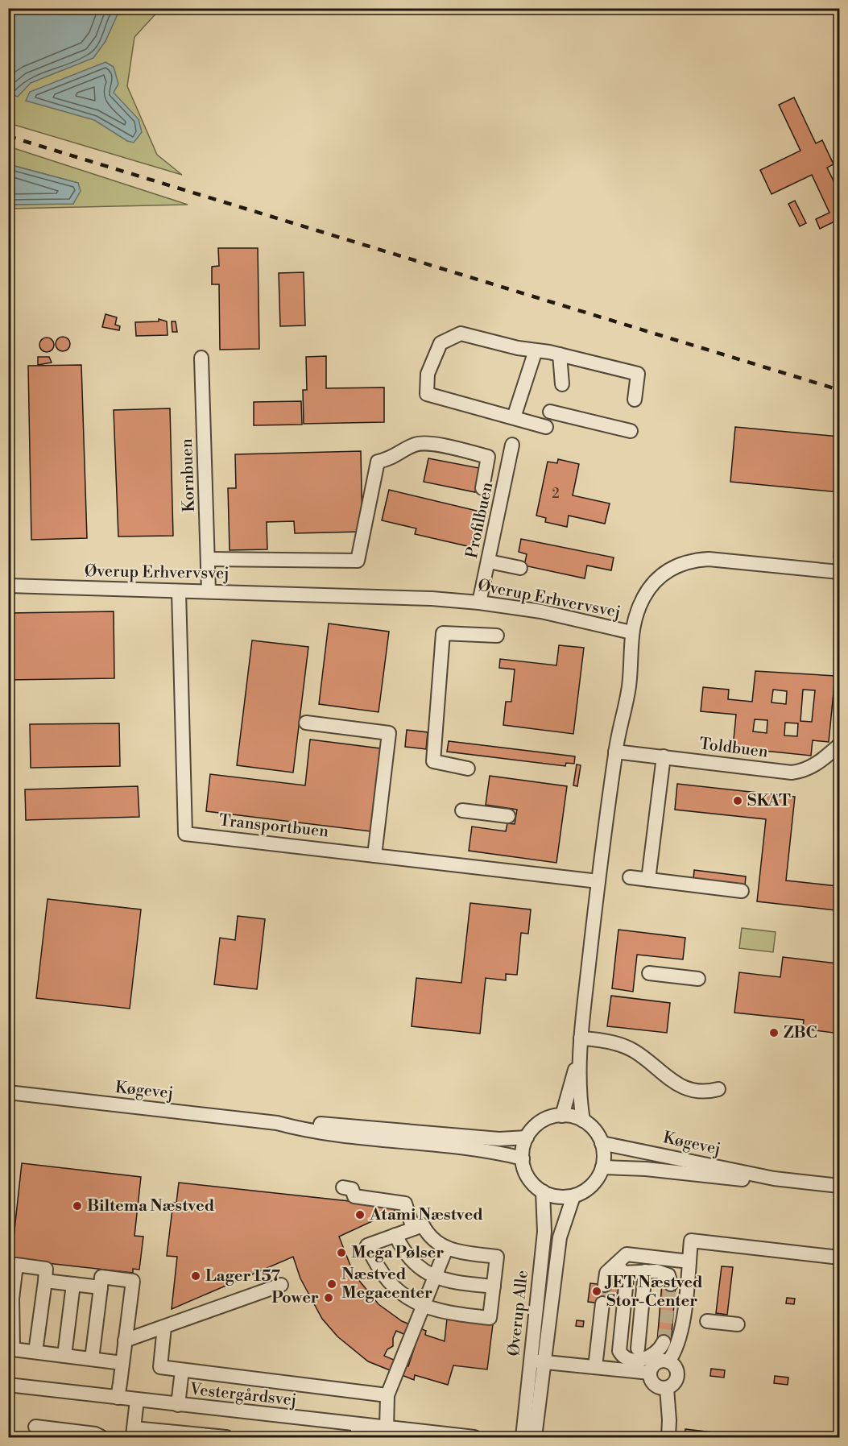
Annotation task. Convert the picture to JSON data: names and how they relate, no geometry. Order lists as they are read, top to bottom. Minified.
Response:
{"streets":{"street":["Kornbuen","Profilbuen","Øverup Erhvervsvej","Toldbuen","Transportbuen","Køgevej","Øverup Alle","Vestergårdsvej"]},"crossings":[["Kornbuen","Øverup Erhvervsvej"],["Profilbuen","Øverup Erhvervsvej"],["Øverup Erhvervsvej","Toldbuen"],["Øverup Erhvervsvej","Transportbuen"],["Øverup Erhvervsvej","Køgevej"],["Øverup Erhvervsvej","Øverup Alle"],["Køgevej","Øverup Alle"]],"places":["SKAT","ZBC","Biltema Næstved","Atami Næstved","Mega Pølser","Lager 157","Næstved Megacenter","JET Næstved Stor-Center","Power"],"house_numbers":["2"]}
